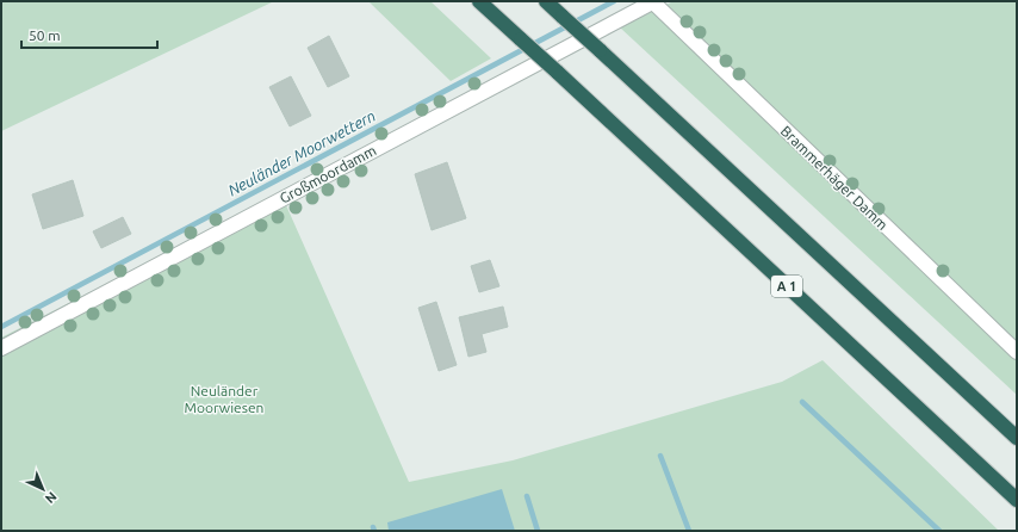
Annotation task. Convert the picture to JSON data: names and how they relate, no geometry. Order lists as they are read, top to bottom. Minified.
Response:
{"streets":{"highway":["A 1"],"street":["Großmoordamm","Brammerhäger Damm"]},"crossings":[["Großmoordamm","Brammerhäger Damm"]],"water":["Neuländer Moorwettern"],"parks":["Neuländer Moorwiesen"],"scale_bar":"50 m","north":"bottom right"}
